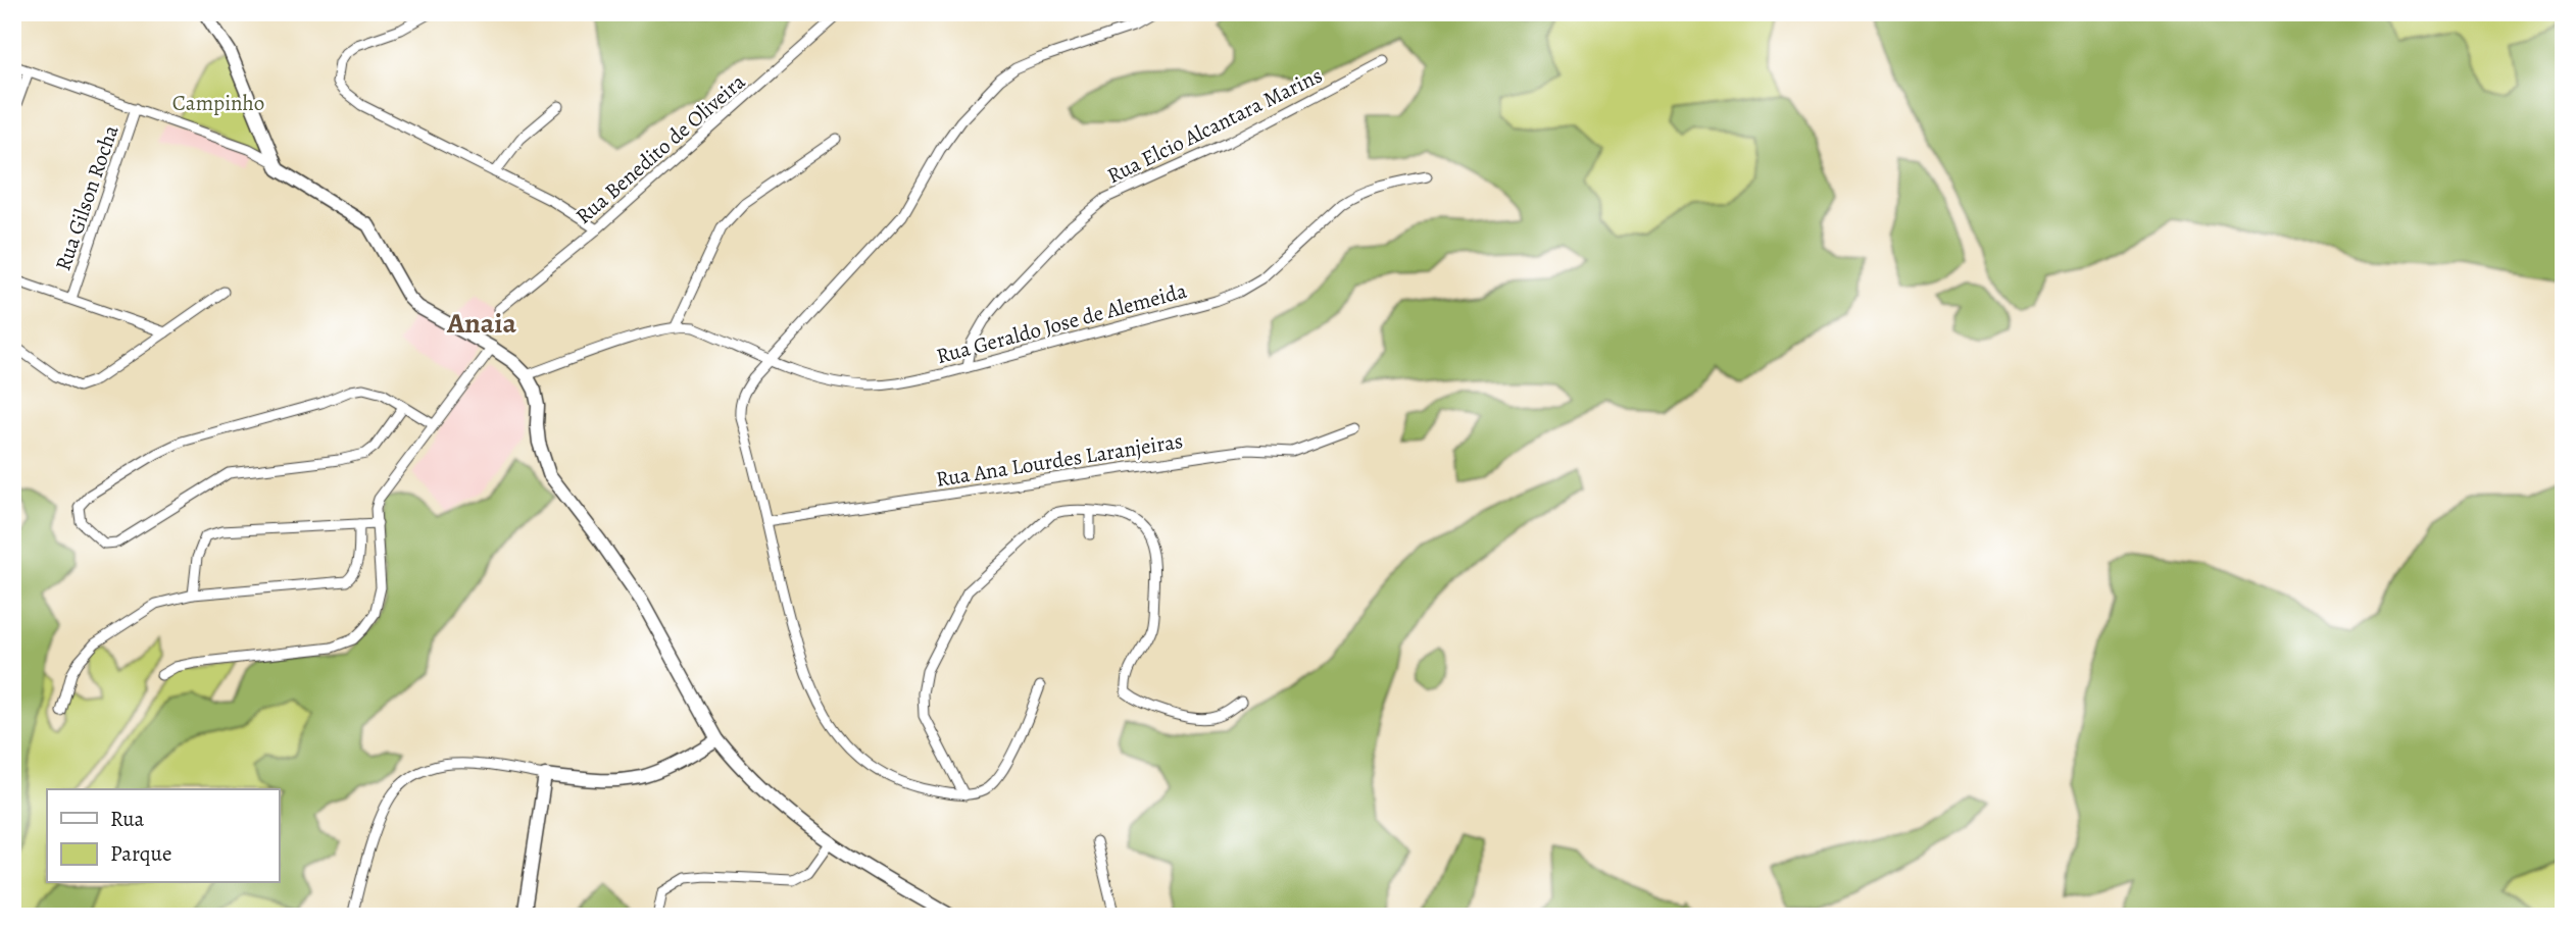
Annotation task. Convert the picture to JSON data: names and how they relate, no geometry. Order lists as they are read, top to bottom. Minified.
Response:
{"streets":{"street":["Rua Elcio Alcantara Marins","Rua Benedito de Oliveira","Rua Gilson Rocha","Rua Geraldo Jose de Alemeida","Rua Ana Lourdes Laranjeiras"]},"crossings":[["Rua Elcio Alcantara Marins","Rua Geraldo Jose de Alemeida"]],"districts":["Anaia"],"parks":["Campinho"],"legend":["Rua","Parque"]}
